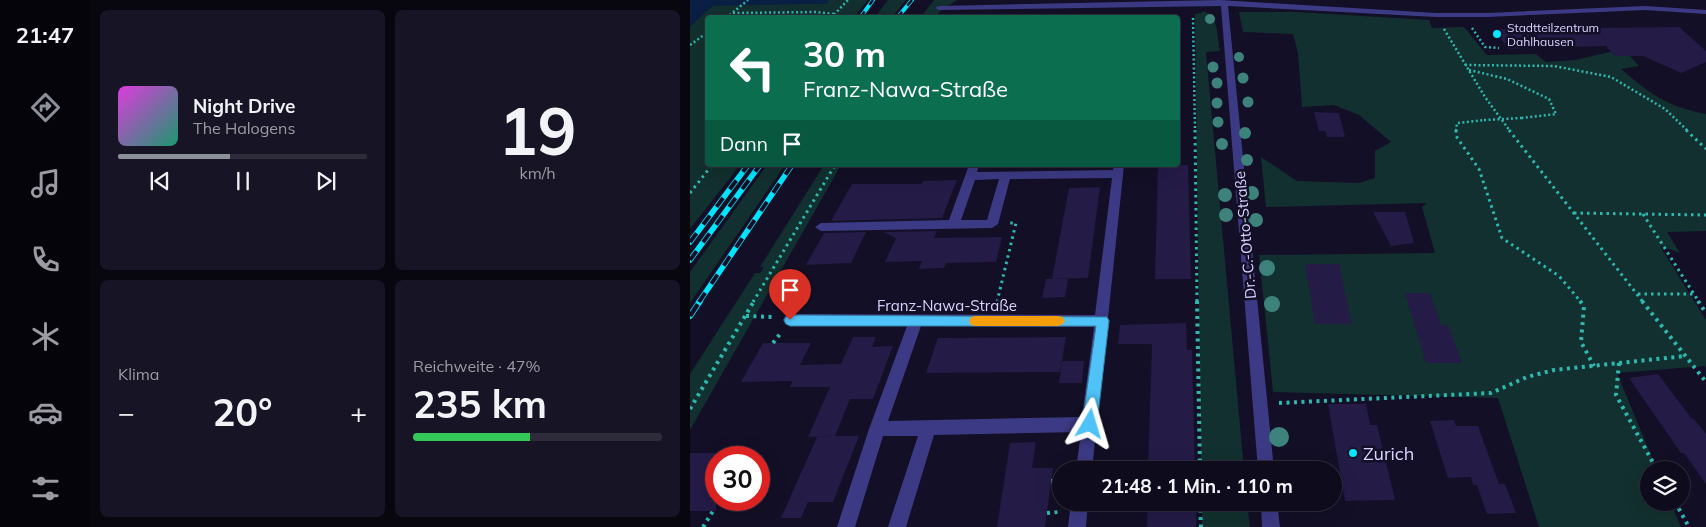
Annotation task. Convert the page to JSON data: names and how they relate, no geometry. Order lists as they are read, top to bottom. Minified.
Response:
{"streets":{"street":["Dr.-C.-Otto-Straße","Franz-Nawa-Straße"]},"places":["Stadtteilzentrum Dahlhausen","Zurich"],"page":{"tabs":"21:47","tile":[["19","km/h"],"Klima",["Reichweite · 47%","235 km"]],"turn":["30 m","Franz-Nawa-Straße"],"song":["Night Drive","The Halogens"],"then":"Dann","heat":["−","20°","+"],"limit":"30","trip":"21:48 · 1 Min. · 110 m"}}
